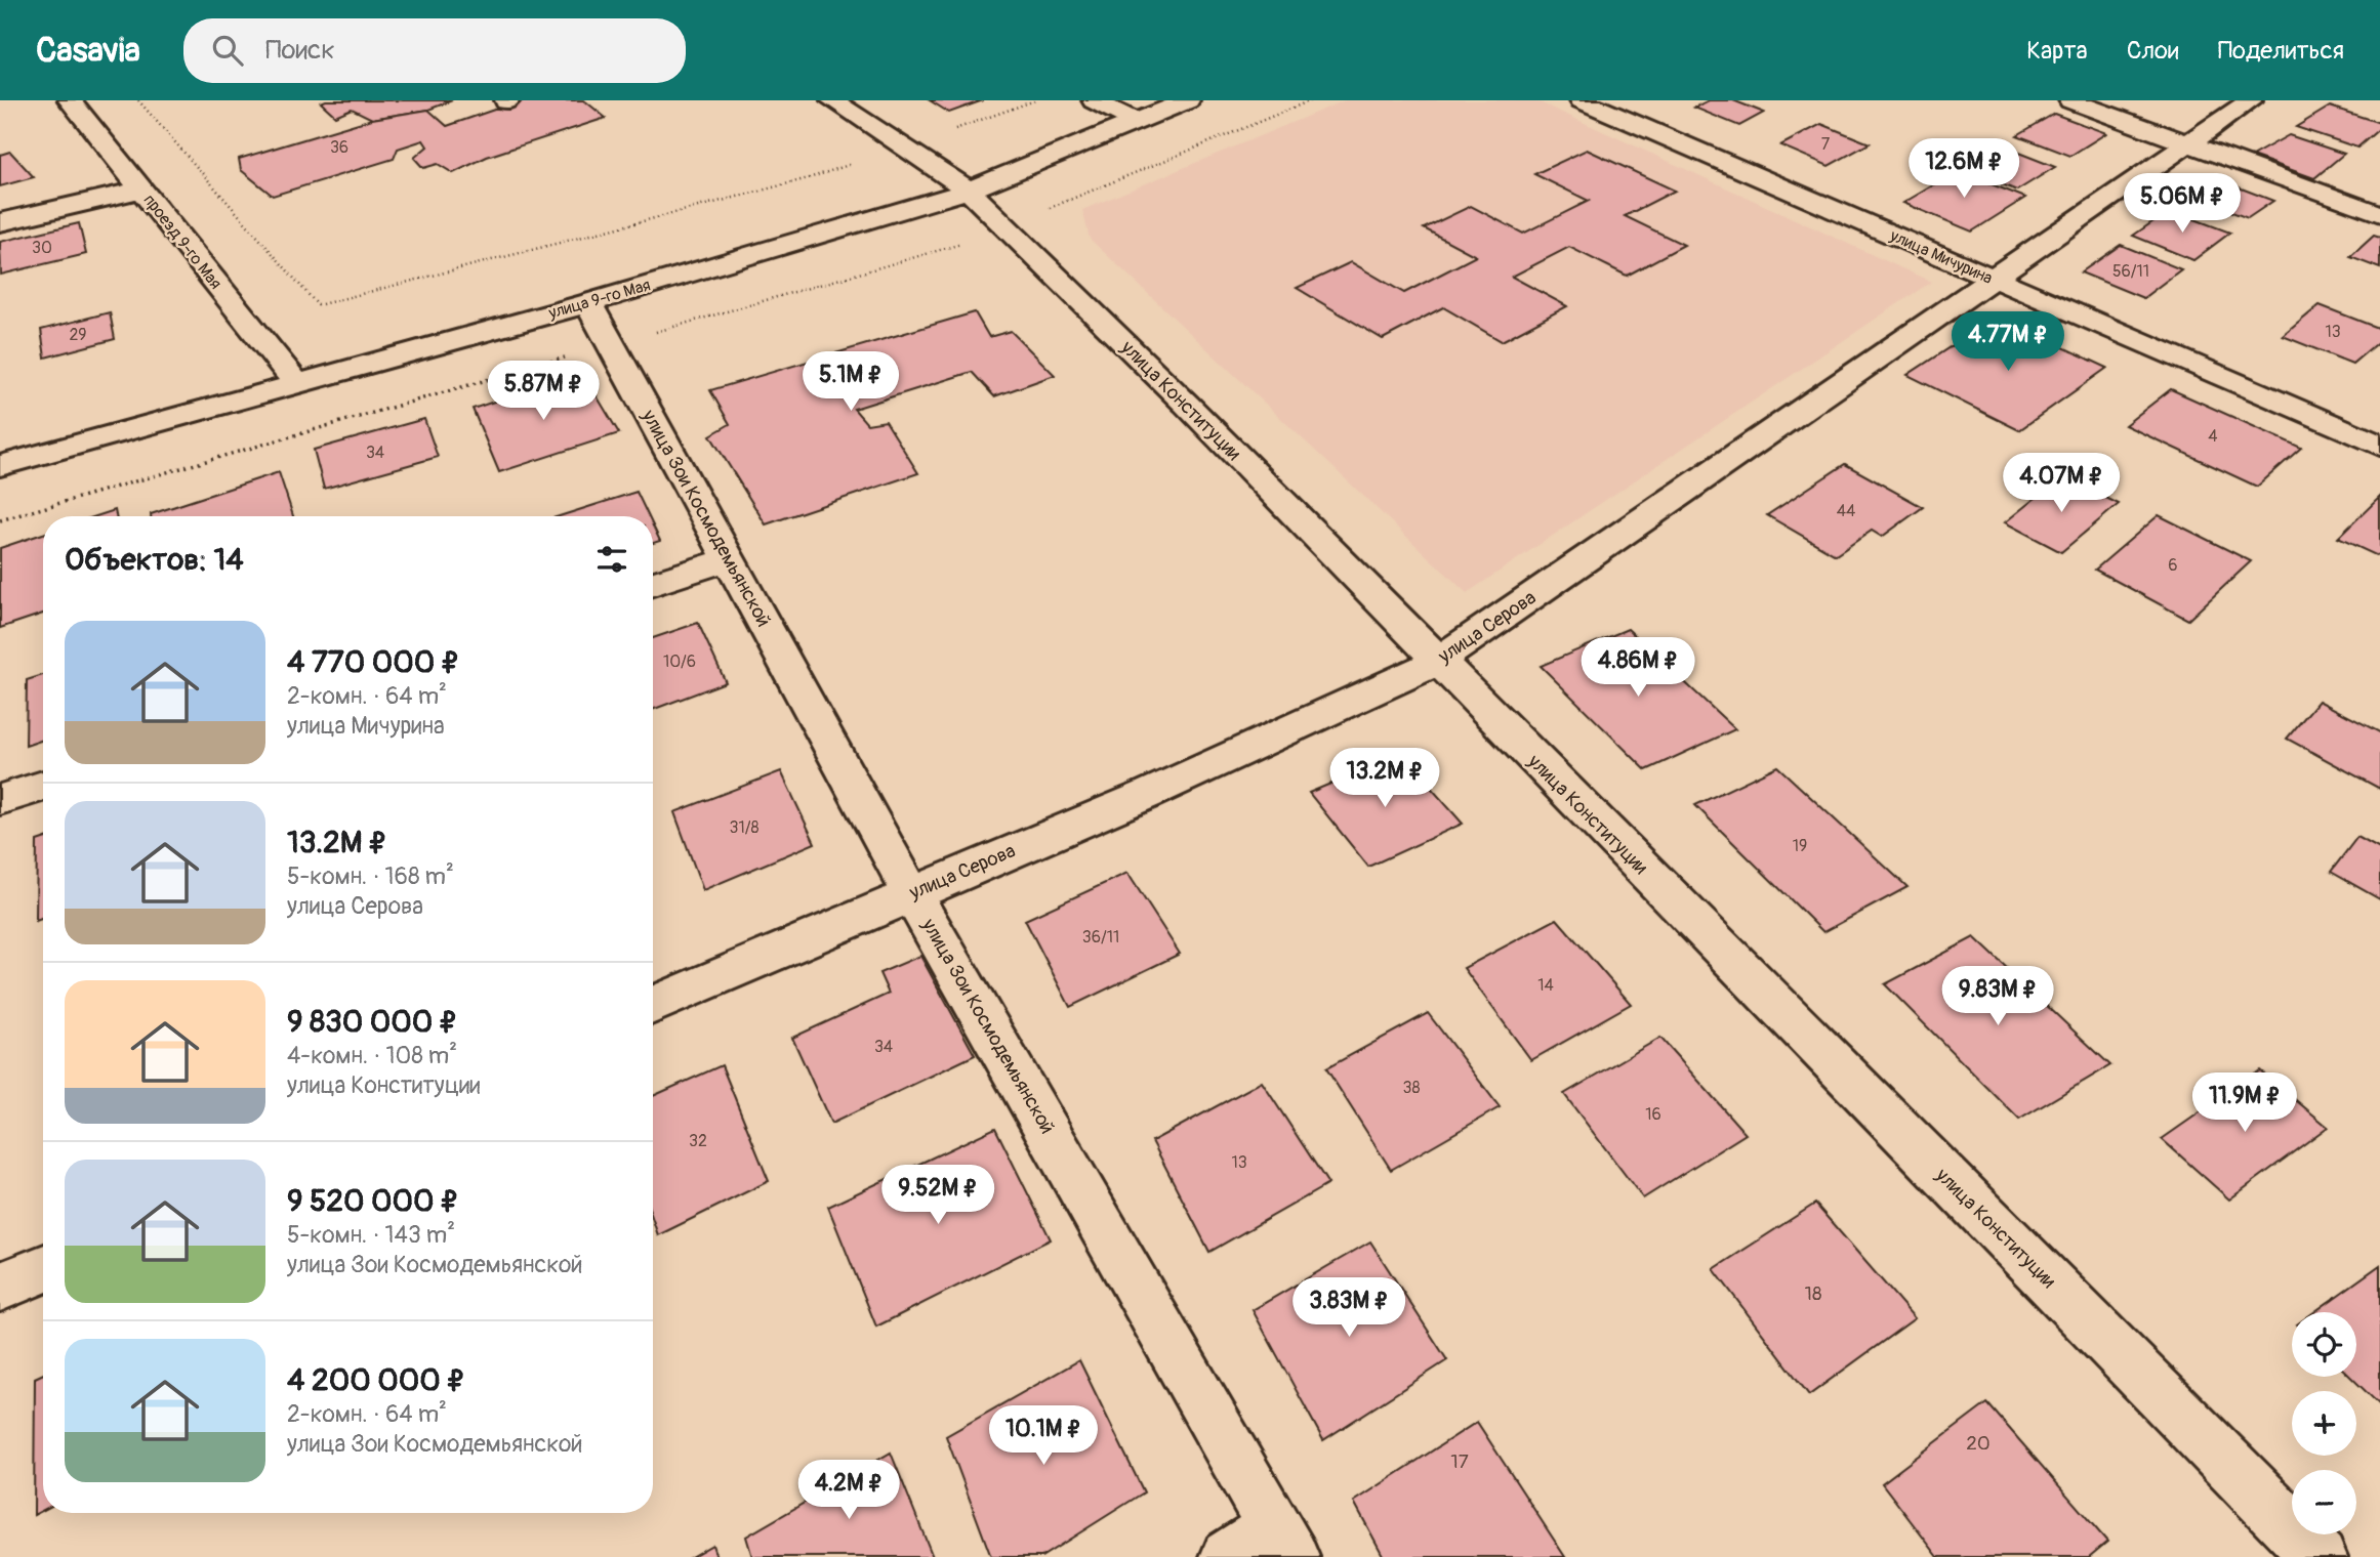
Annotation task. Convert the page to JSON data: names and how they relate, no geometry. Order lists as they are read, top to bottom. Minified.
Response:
{"streets":{"street":["проезд 9-го Мая","улица Мичурина","улица 9-го Мая","улица Конституции","улица Зои Космодемьянской","улица Серова"]},"crossings":[["проезд 9-го Мая","улица 9-го Мая"],["улица Мичурина","улица Серова"],["улица 9-го Мая","улица Конституции"],["улица 9-го Мая","улица Зои Космодемьянской"],["улица Конституции","улица Серова"],["улица Зои Космодемьянской","улица Серова"]],"house_numbers":["7","36","30","56/11","13","29","4","34","44","6","10/6","31/8","19","36/11","14","34","38","16","32","13","18","20","17"],"page":{"header":"Casavia","search":"Поиск","nav":["Карта","Слои","Поделиться"],"price":["12.6M ₽","5.06M ₽","4.77M ₽","5.1M ₽","5.87M ₽","4.07M ₽","4.86M ₽","13.2M ₽","9.83M ₽","11.9M ₽","9.52M ₽","3.83M ₽","10.1M ₽","4.2M ₽"],"heading":"Объектов: 14","list":[{"name":"4 770 000 ₽","note":"2-комн. · 64 m² · улица Мичурина"},{"name":"13.2M ₽","note":"5-комн. · 168 m² · улица Серова"},{"name":"9 830 000 ₽","note":"4-комн. · 108 m² · улица Конституции"},{"name":"9 520 000 ₽","note":"5-комн. · 143 m² · улица Зои Космодемьянской"},{"name":"4 200 000 ₽","note":"2-комн. · 64 m² · улица Зои Космодемьянской"}],"map_buttons":["+","−"]}}
